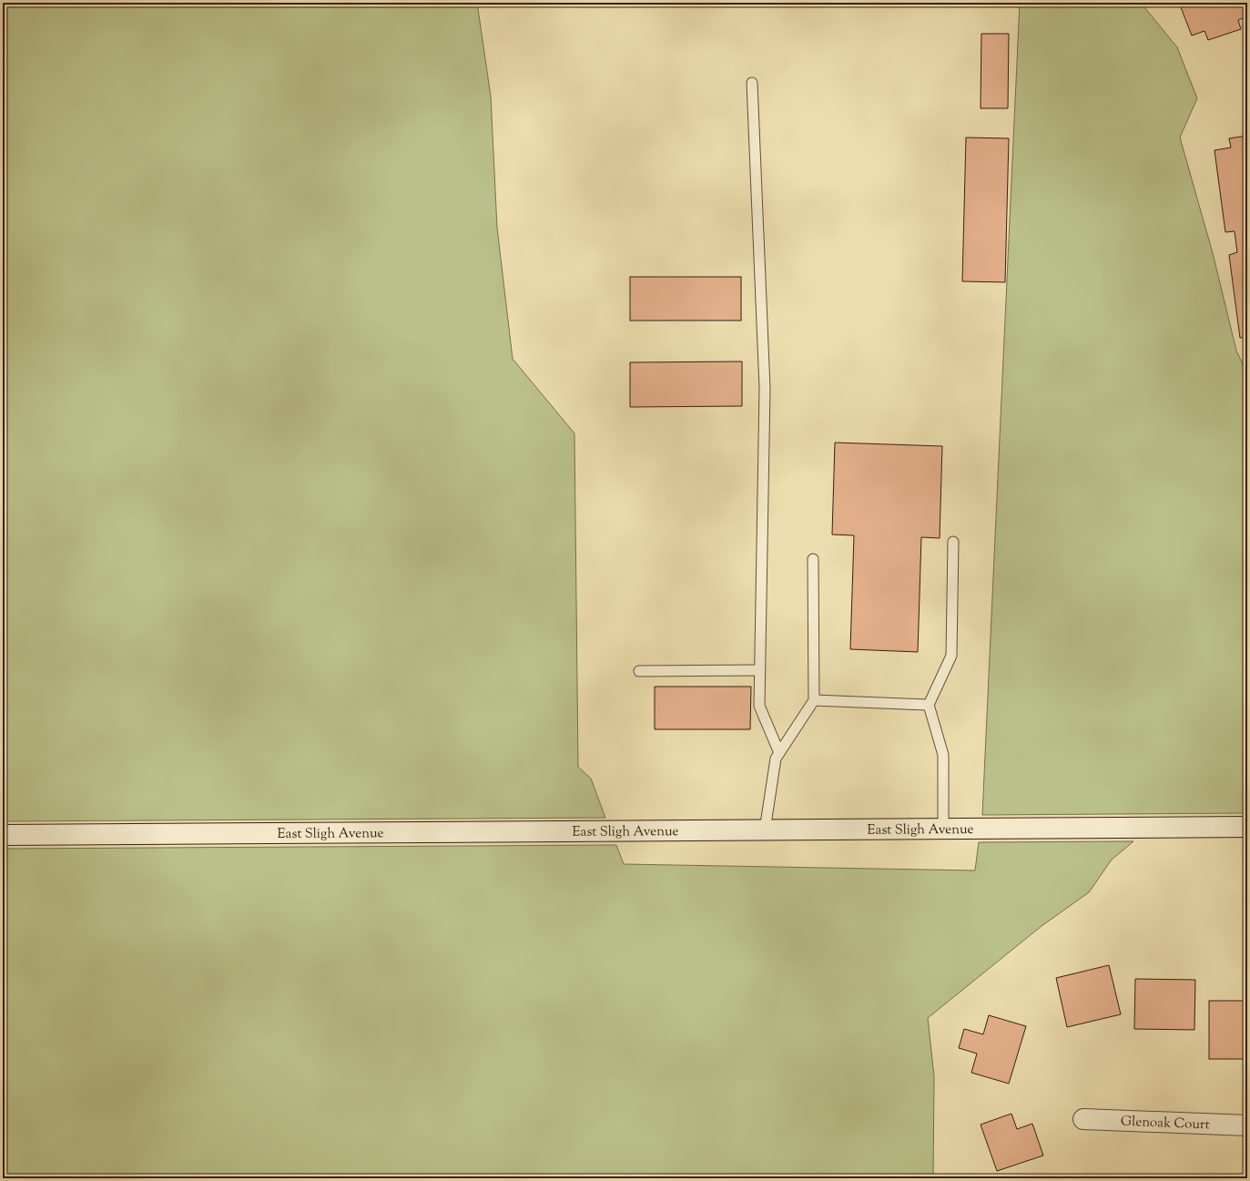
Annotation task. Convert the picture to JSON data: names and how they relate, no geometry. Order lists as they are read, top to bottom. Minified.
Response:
{"streets":{"street":["East Sligh Avenue","Glenoak Court"]}}
